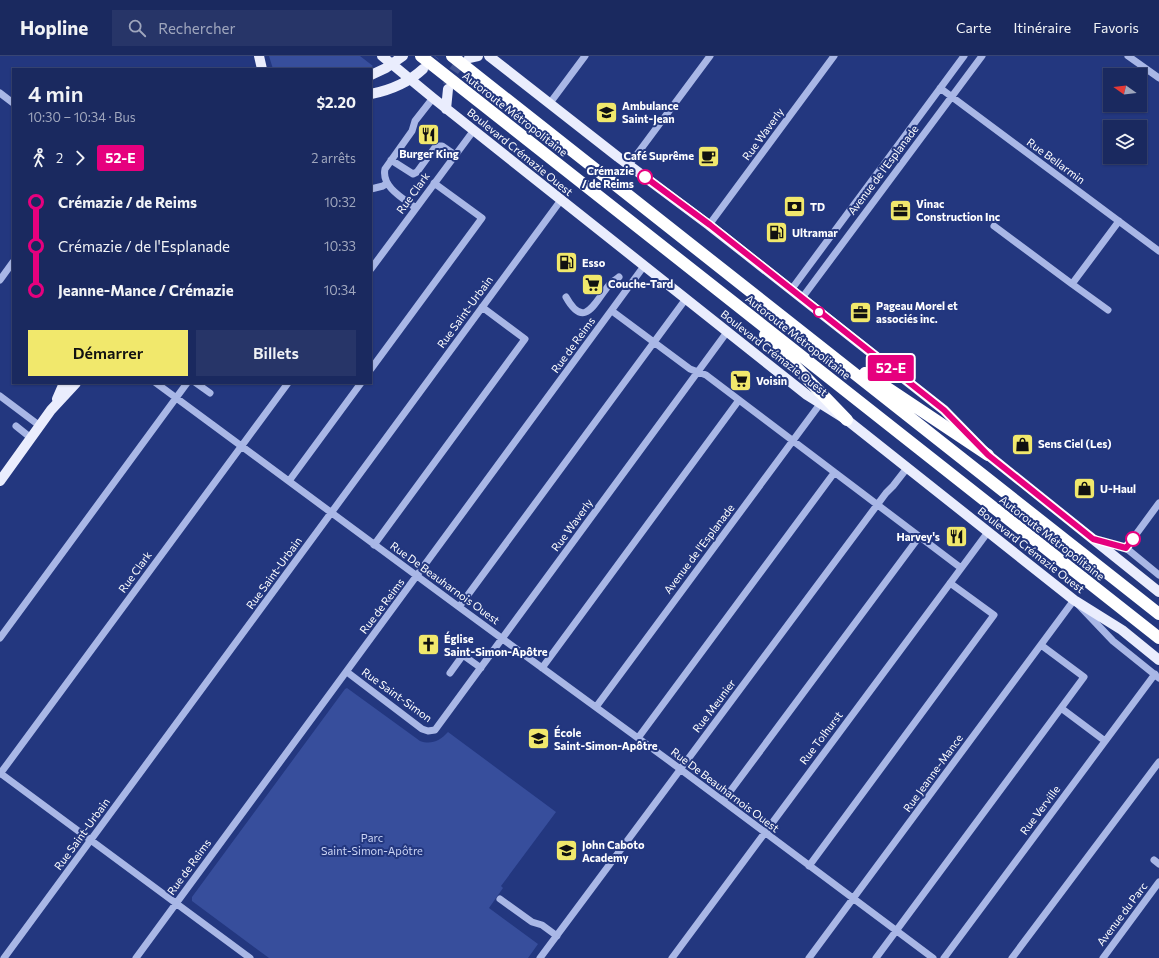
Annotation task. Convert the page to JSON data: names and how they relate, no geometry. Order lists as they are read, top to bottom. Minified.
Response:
{"streets":{"highway":["Autoroute Métropolitaine"],"main road":["Boulevard Crémazie Ouest"],"street":["Rue Waverly","Rue Bellarmin","Avenue de l'Esplanade","Rue Clark","Rue Saint-Urbain","Rue de Reims","Rue De Beauharnois Ouest","Rue Saint-Simon","Rue Meunier","Rue Tolhurst","Rue Jeanne-Mance","Rue Verville","Avenue du Parc"]},"crossings":[["Rue Waverly","Boulevard Crémazie Ouest"],["Rue Waverly","Rue De Beauharnois Ouest"],["Rue Waverly","Rue Saint-Simon"],["Boulevard Crémazie Ouest","Avenue de l'Esplanade"],["Boulevard Crémazie Ouest","Rue Clark"],["Boulevard Crémazie Ouest","Rue Saint-Urbain"],["Boulevard Crémazie Ouest","Rue de Reims"],["Boulevard Crémazie Ouest","Rue Meunier"],["Boulevard Crémazie Ouest","Rue Tolhurst"],["Boulevard Crémazie Ouest","Rue Jeanne-Mance"],["Rue Bellarmin","Avenue de l'Esplanade"],["Avenue de l'Esplanade","Rue De Beauharnois Ouest"],["Rue Clark","Rue De Beauharnois Ouest"],["Rue Saint-Urbain","Rue De Beauharnois Ouest"],["Rue de Reims","Rue De Beauharnois Ouest"],["Rue de Reims","Rue Saint-Simon"],["Rue De Beauharnois Ouest","Rue Meunier"],["Rue De Beauharnois Ouest","Rue Tolhurst"],["Rue De Beauharnois Ouest","Rue Jeanne-Mance"]],"parks":["Parc Saint-Simon-Apôtre"],"places":{"school or university":["Ambulance Saint-Jean","École Saint-Simon-Apôtre","John Caboto Academy"],"restaurant":["Burger King","Harvey's"],"cafe":["Café Suprême"],"other":["Crémazie / de Reims"],"bank":["TD"],"office":["Vinac Construction Inc","Pageau Morel et associés inc."],"fuel station":["Ultramar","Esso"],"supermarket":["Couche-Tard","Voisin"],"shop":["Sens Ciel (Les)","U-Haul"],"church":["Église Saint-Simon-Apôtre"]},"lines":["bus line 52-E"],"north":"left","page":{"header":"Hopline","search":"Rechercher","nav":["Carte","Itinéraire","Favoris"],"on_map":"52-E","heading":["4 min","10:30 – 10:34 · Bus","$2.20"],"legs":["2","52-E","2 arrêts"],"list":[{"name":"Crémazie / de Reims","value":"10:32"},{"name":"Crémazie / de l'Esplanade","value":"10:33"},{"name":"Jeanne-Mance / Crémazie","value":"10:34"}],"buttons":["Démarrer","Billets"]}}
